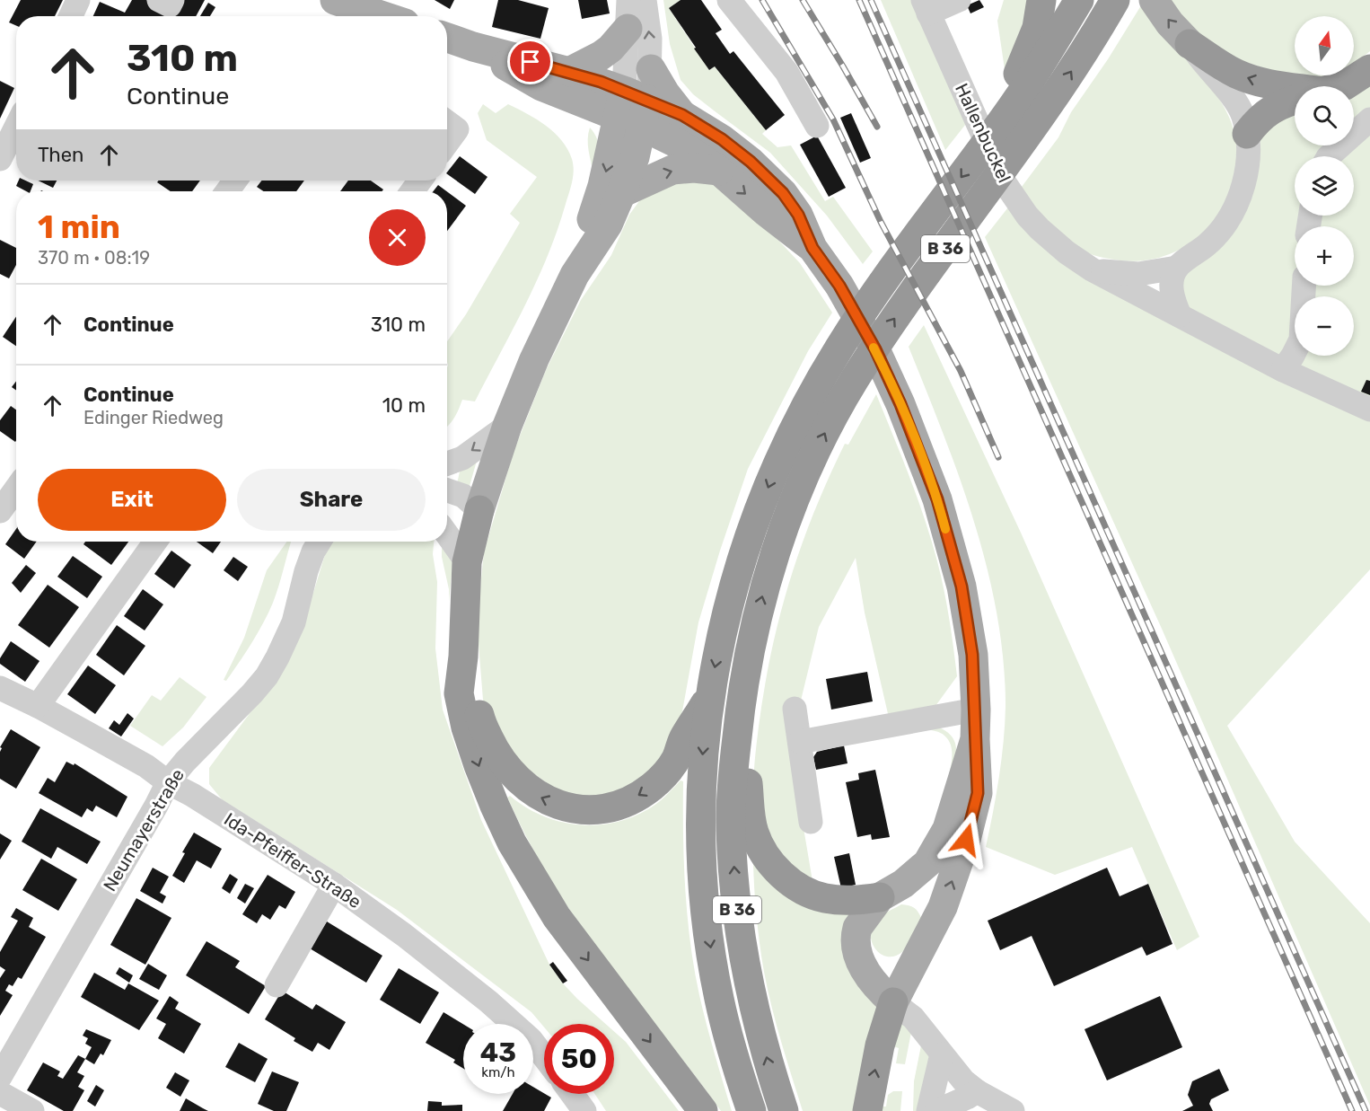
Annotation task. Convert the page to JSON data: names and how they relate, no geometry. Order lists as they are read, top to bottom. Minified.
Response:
{"streets":{"highway":["B 36"],"street":["Hallenbuckel","Neumayerstraße","Ida-Pfeiffer-Straße"]},"crossings":[["Neumayerstraße","Ida-Pfeiffer-Straße"]],"north":"top","page":{"map_buttons":["+","−"],"turn":["310 m","Continue"],"then":"Then","heading":["1 min","370 m · 08:19"],"list":[{"name":"Continue","value":"310 m"},{"name":"Continue","note":"Edinger Riedweg","value":"10 m"}],"buttons":["Exit","Share"],"speed":"43 km/h","limit":"50"}}
